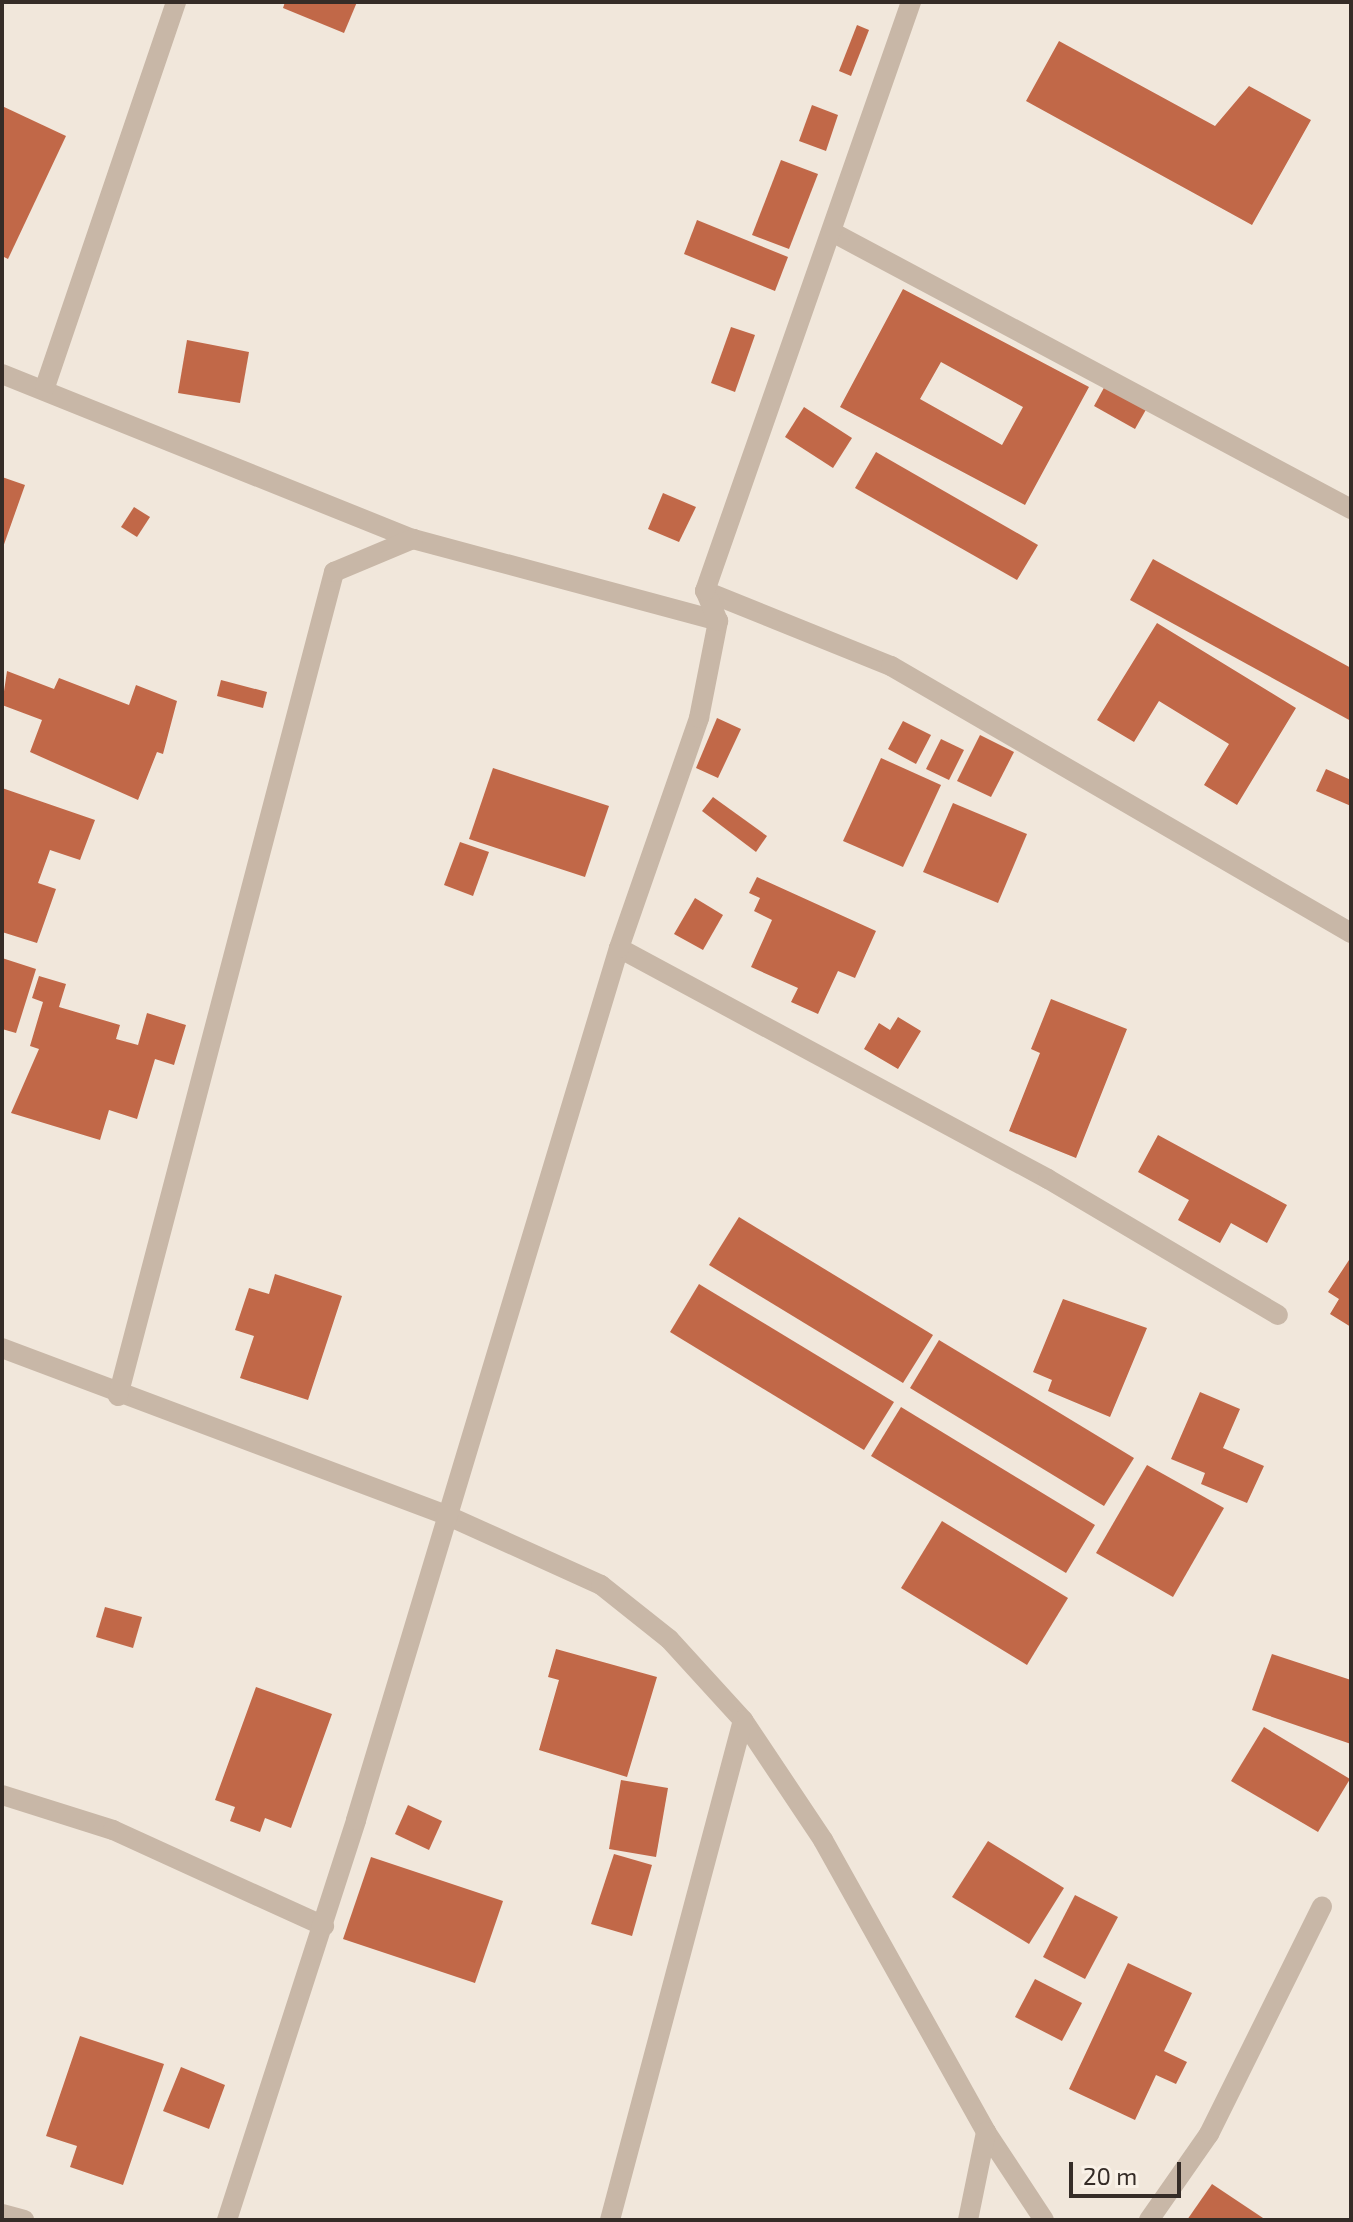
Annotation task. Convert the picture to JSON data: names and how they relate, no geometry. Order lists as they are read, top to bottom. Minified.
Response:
{"scale_bar":"20 m"}
